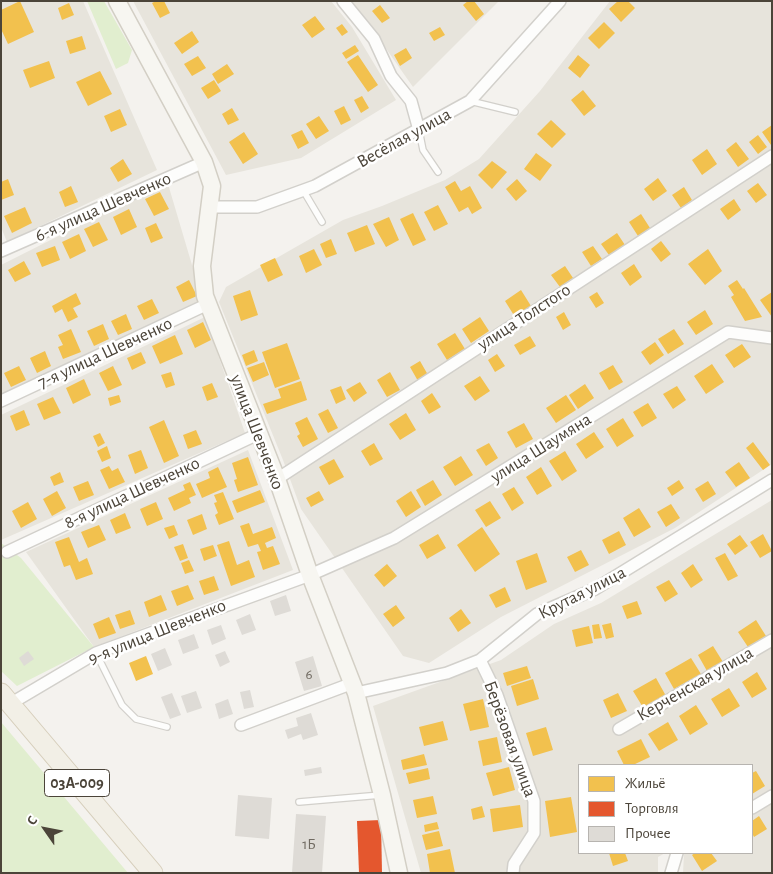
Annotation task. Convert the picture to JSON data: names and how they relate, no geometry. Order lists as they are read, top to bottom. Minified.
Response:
{"streets":{"main road":["улица Шевченко","03А-009"],"street":["Весёлая улица","6-я улица Шевченко","улица Толстого","7-я улица Шевченко","улица Шаумяна","8-я улица Шевченко","Крутая улица","9-я улица Шевченко","Керченская улица","Берёзовая улица"]},"crossings":[["Весёлая улица","улица Шевченко"],["6-я улица Шевченко","улица Шевченко"],["улица Толстого","улица Шевченко"],["7-я улица Шевченко","улица Шевченко"],["улица Шевченко","улица Шаумяна"],["улица Шевченко","8-я улица Шевченко"],["улица Шевченко","Крутая улица"],["улица Шевченко","9-я улица Шевченко"],["улица Шаумяна","9-я улица Шевченко"],["Крутая улица","Берёзовая улица"],["9-я улица Шевченко","03А-009"]],"house_numbers":["6","1Б"],"legend":["Жильё","Торговля","Прочее"],"north":"top left"}
